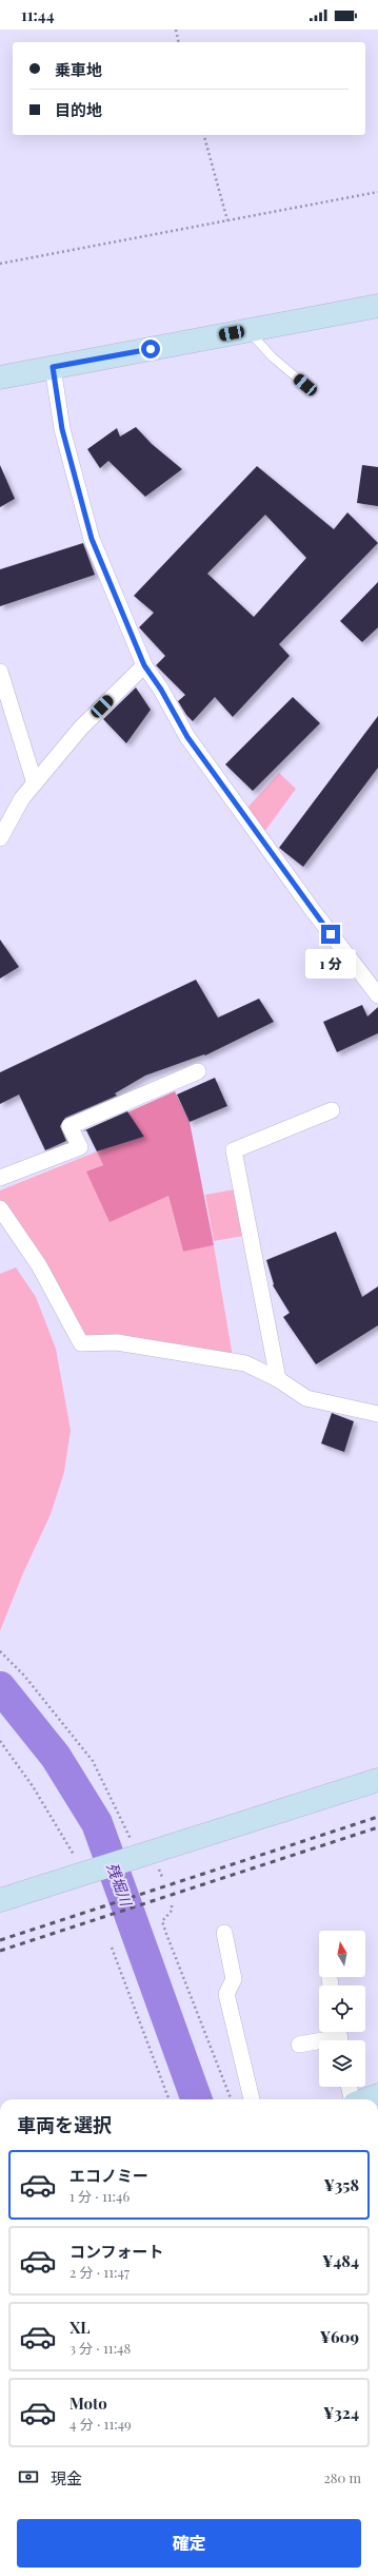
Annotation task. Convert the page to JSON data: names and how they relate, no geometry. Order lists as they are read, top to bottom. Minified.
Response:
{"water":["残堀川"],"north":"top","page":{"status":"11:44","banner":["乗車地","目的地"],"bubble":"1 分","heading":"車両を選択","list":[{"name":"エコノミー","note":"1 分 · 11:46","value":"¥358"},{"name":"コンフォート","note":"2 分 · 11:47","value":"¥484"},{"name":"XL","note":"3 分 · 11:48","value":"¥609"},{"name":"Moto","note":"4 分 · 11:49","value":"¥324"}],"pay":["現金","280 m"],"buttons":"確定"}}
